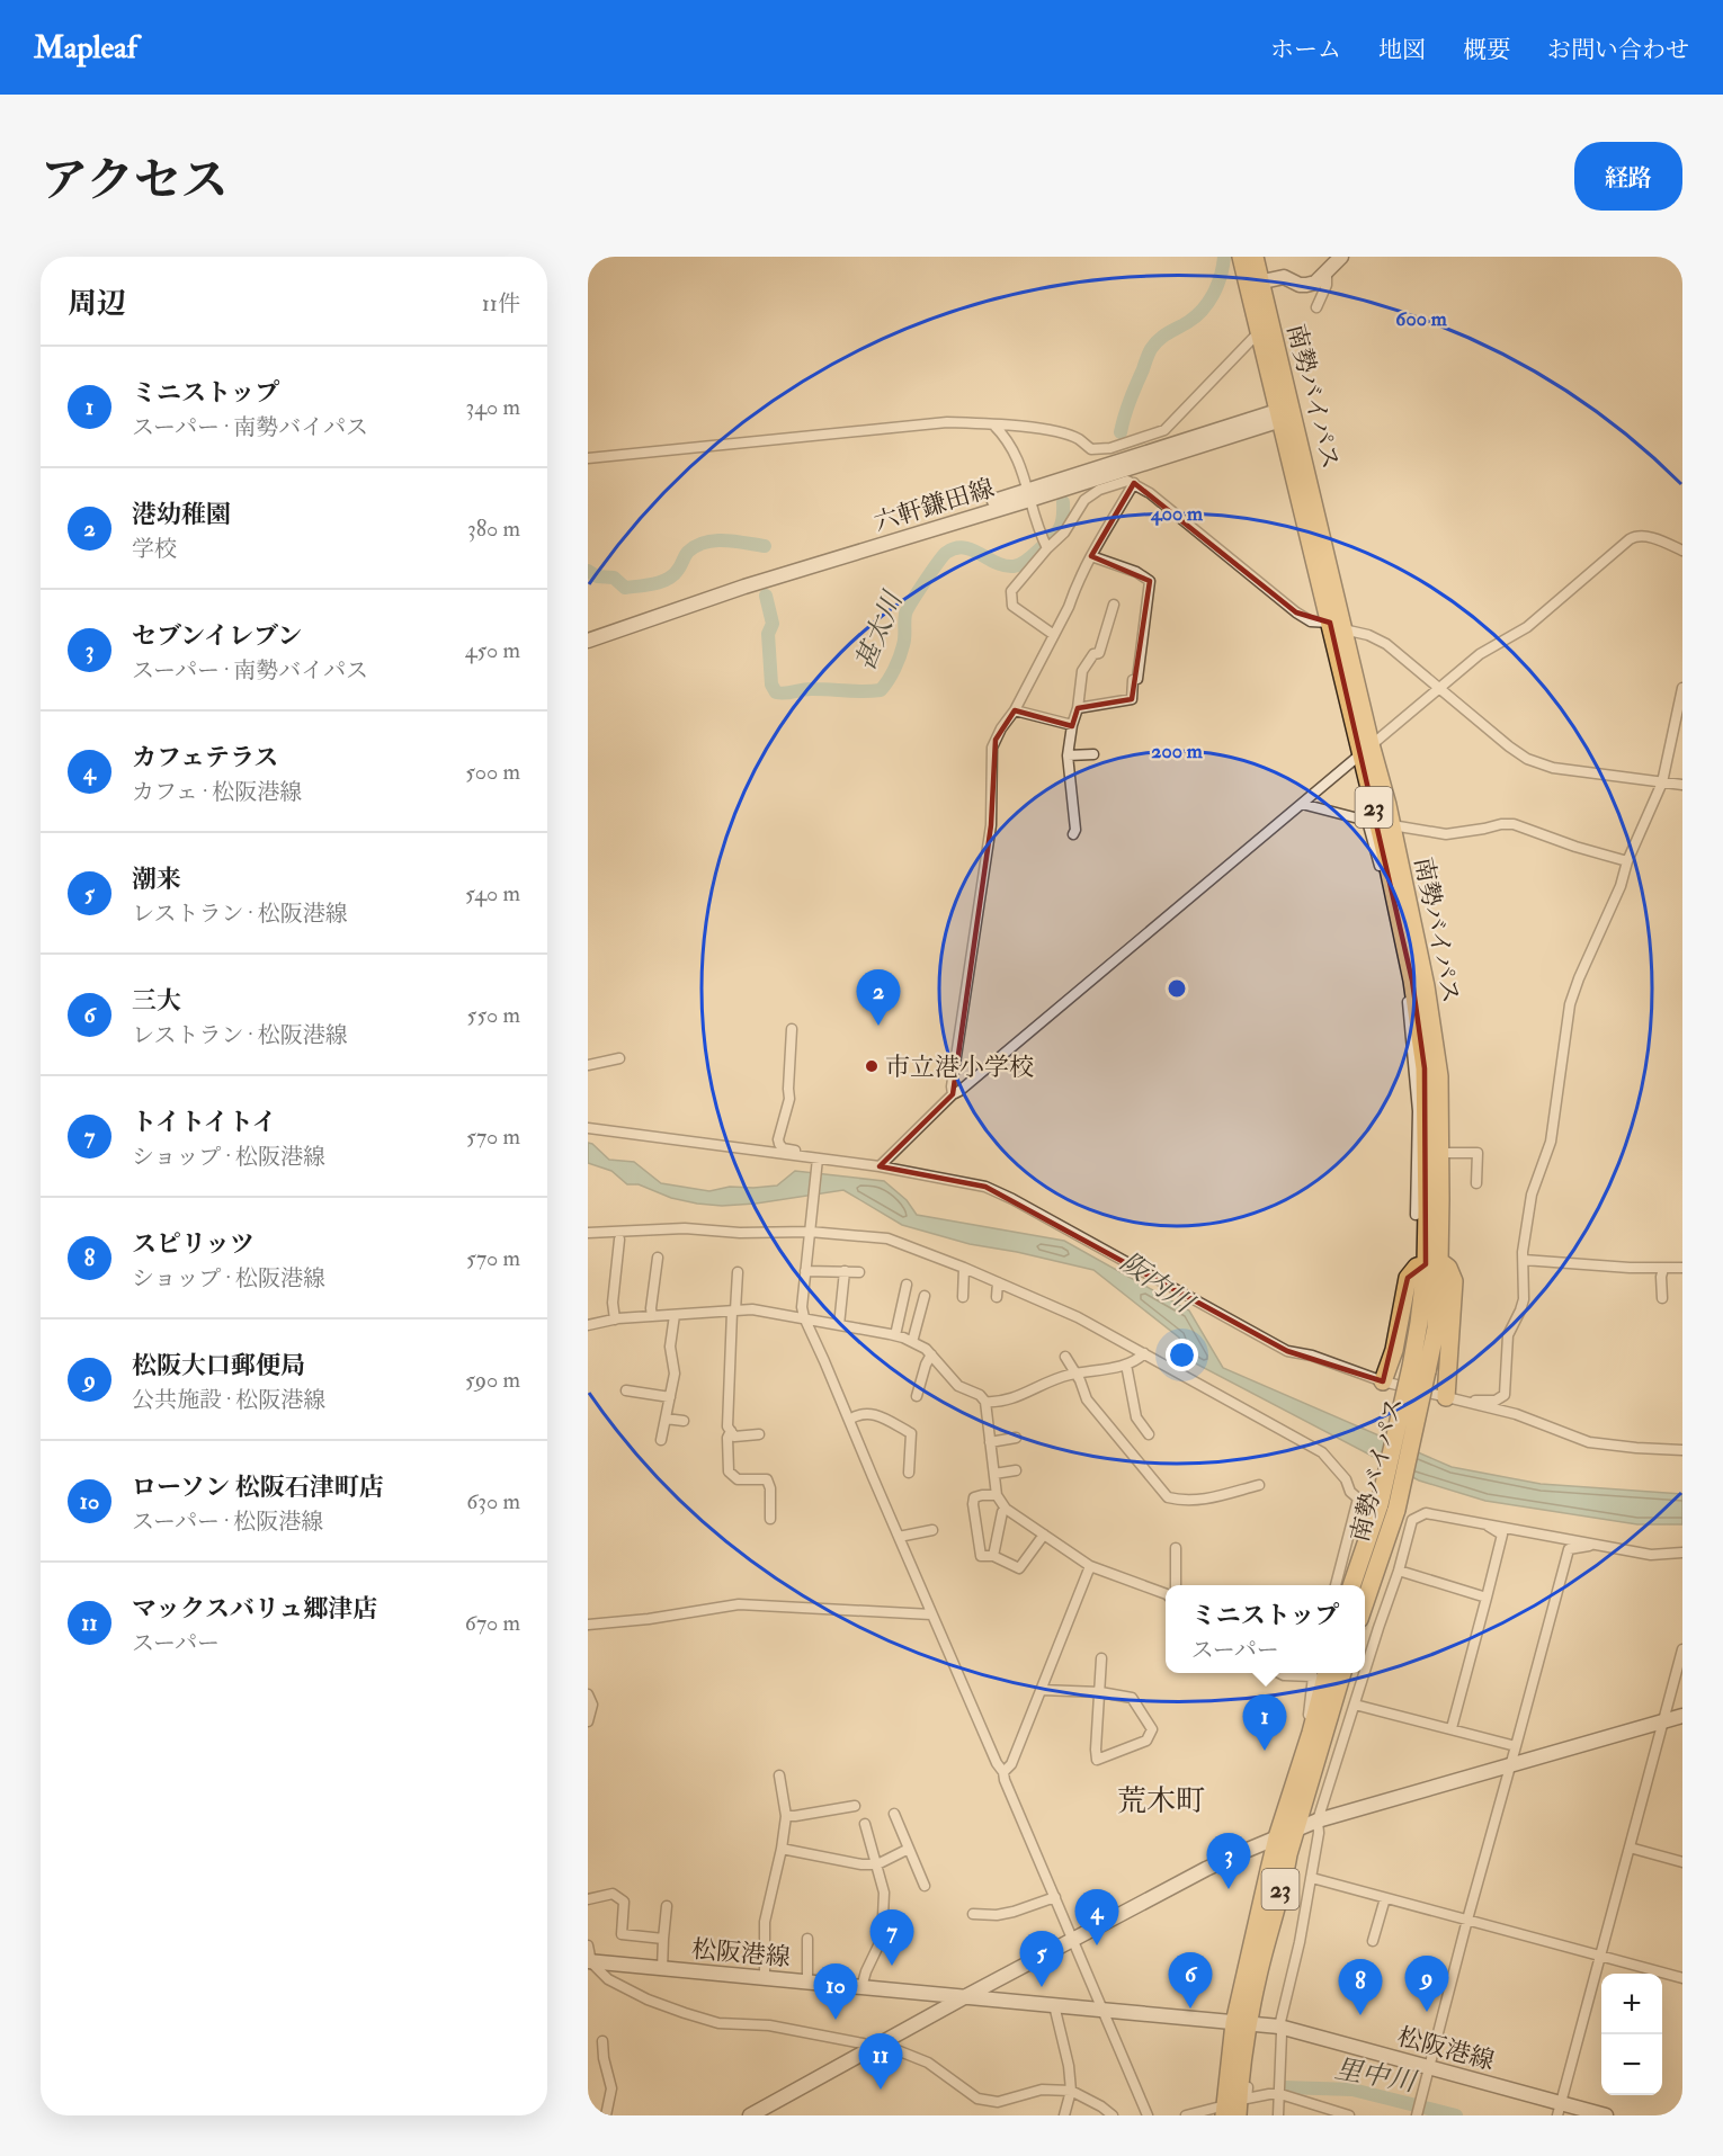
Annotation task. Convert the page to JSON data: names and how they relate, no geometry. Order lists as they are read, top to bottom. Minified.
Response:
{"streets":{"highway":["南勢バイパス","23"],"main road":["六軒鎌田線","松阪港線"]},"crossings":[["南勢バイパス","六軒鎌田線"],["23","松阪港線"]],"districts":["荒木町"],"water":["甚太川","阪内川","里中川"],"places":["市立港小学校"],"page":{"header":"Mapleaf","nav":["ホーム","地図","概要","お問い合わせ"],"title":"アクセス","buttons":"経路","heading":["周辺","11件"],"list":[{"mark":"1","name":"ミニストップ","note":"スーパー · 南勢バイパス","value":"340 m"},{"mark":"2","name":"港幼稚園","note":"学校","value":"380 m"},{"mark":"3","name":"セブンイレブン","note":"スーパー · 南勢バイパス","value":"450 m"},{"mark":"4","name":"カフェテラス","note":"カフェ · 松阪港線","value":"500 m"},{"mark":"5","name":"潮来","note":"レストラン · 松阪港線","value":"540 m"},{"mark":"6","name":"三大","note":"レストラン · 松阪港線","value":"550 m"},{"mark":"7","name":"トイトイトイ","note":"ショップ · 松阪港線","value":"570 m"},{"mark":"8","name":"スピリッツ","note":"ショップ · 松阪港線","value":"570 m"},{"mark":"9","name":"松阪大口郵便局","note":"公共施設 · 松阪港線","value":"590 m"},{"mark":"10","name":"ローソン 松阪石津町店","note":"スーパー · 松阪港線","value":"630 m"},{"mark":"11","name":"マックスバリュ郷津店","note":"スーパー","value":"670 m"}],"pins":["2","1","3","4","7","5","6","9","8","10","11"],"popup":["ミニストップ","スーパー"],"map_buttons":["+","−"]},"rings":["600 m","400 m","200 m"]}
